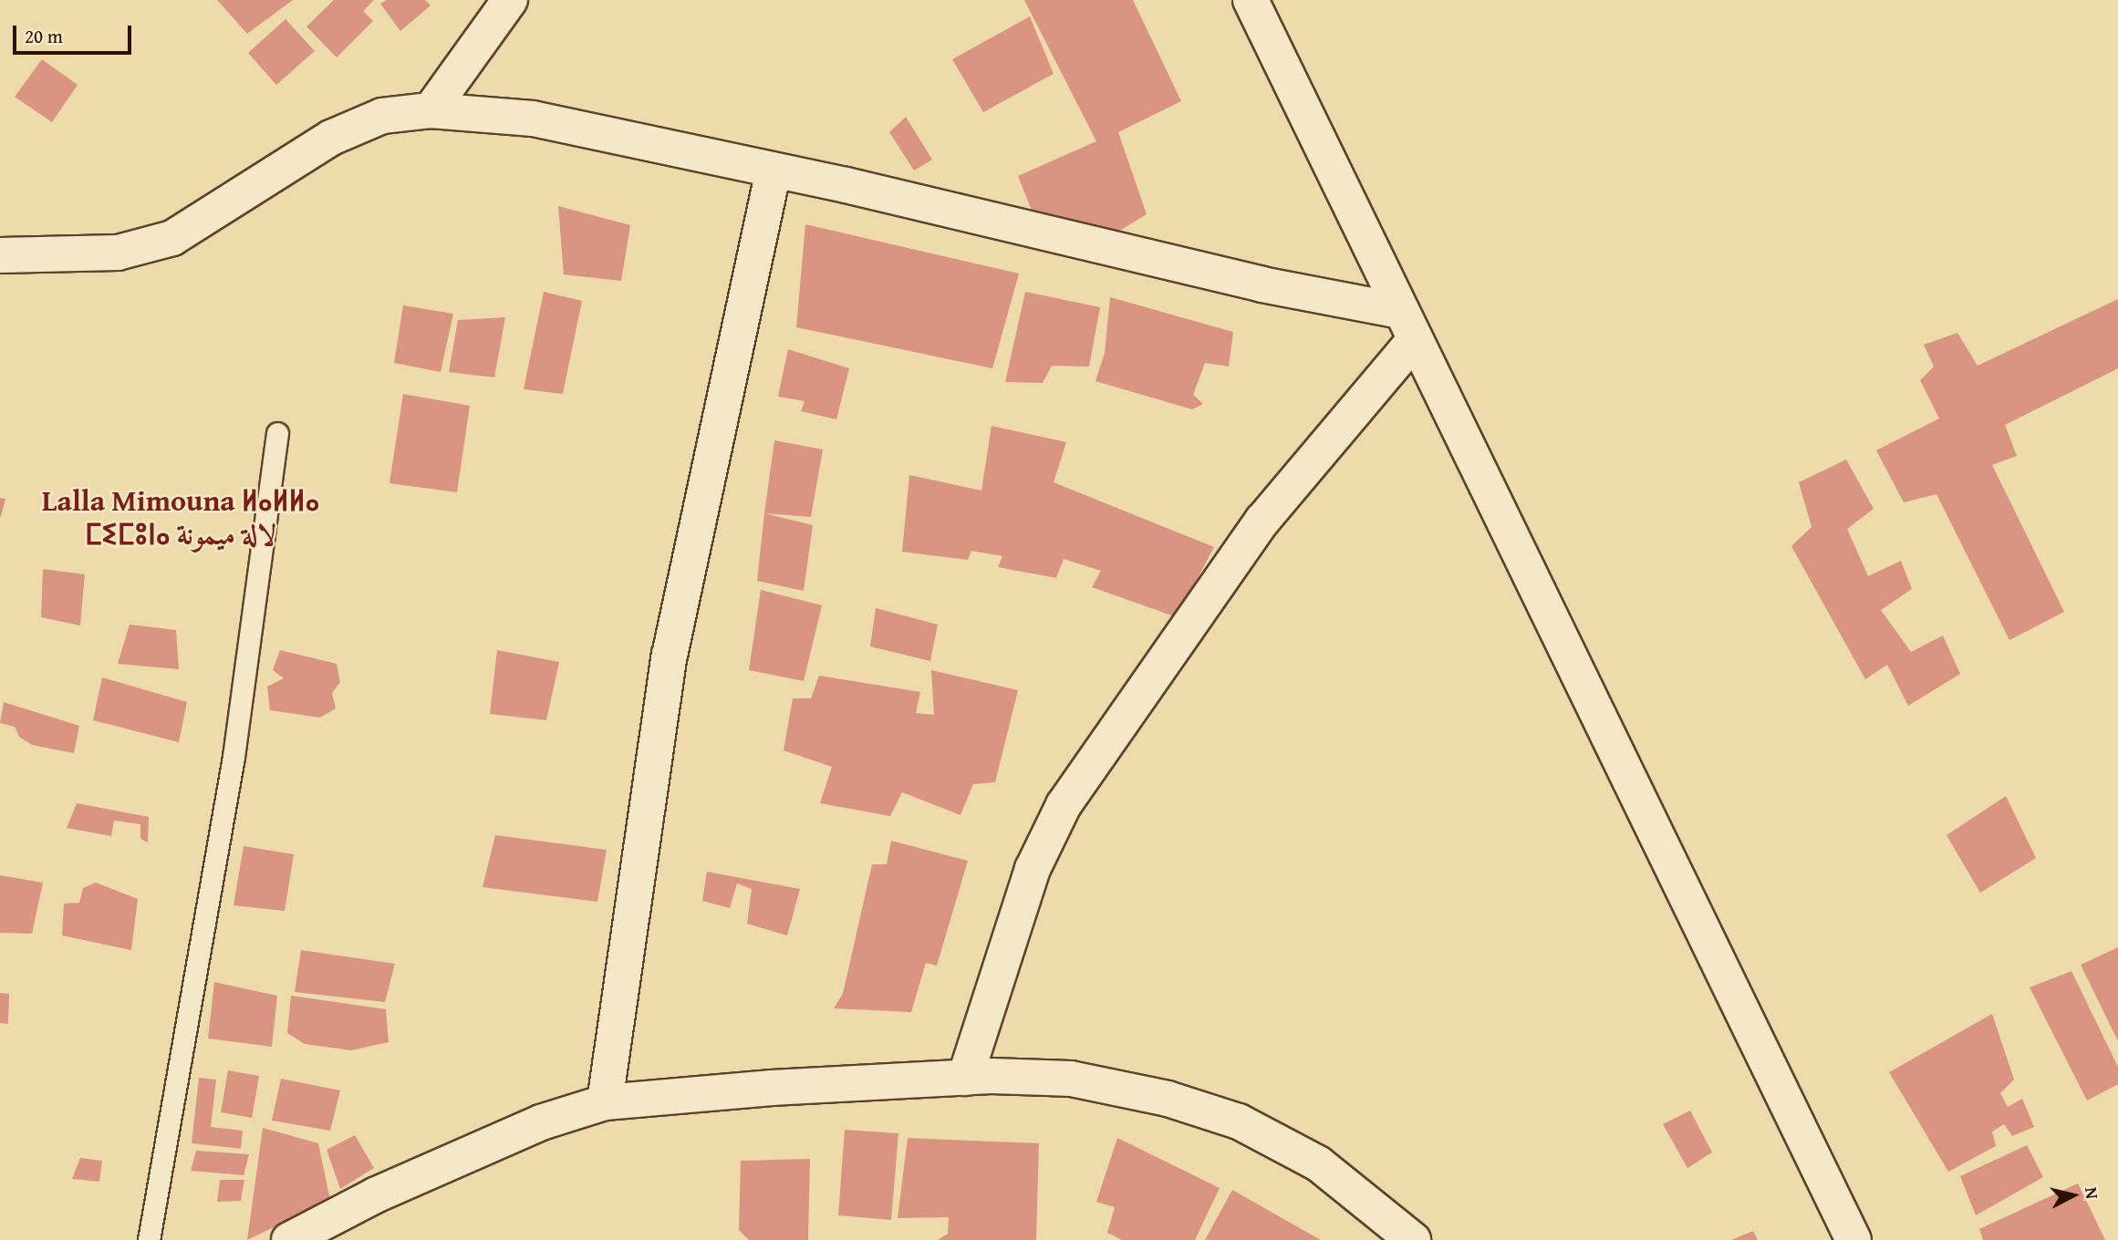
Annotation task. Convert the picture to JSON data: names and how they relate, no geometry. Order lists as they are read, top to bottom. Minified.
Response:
{"districts":["Lalla Mimouna ⵍⴰⵍⵍⴰ ⵎⵉⵎⵓⵏⴰ لالة ميمونة"],"scale_bar":"20 m","north":"right"}
